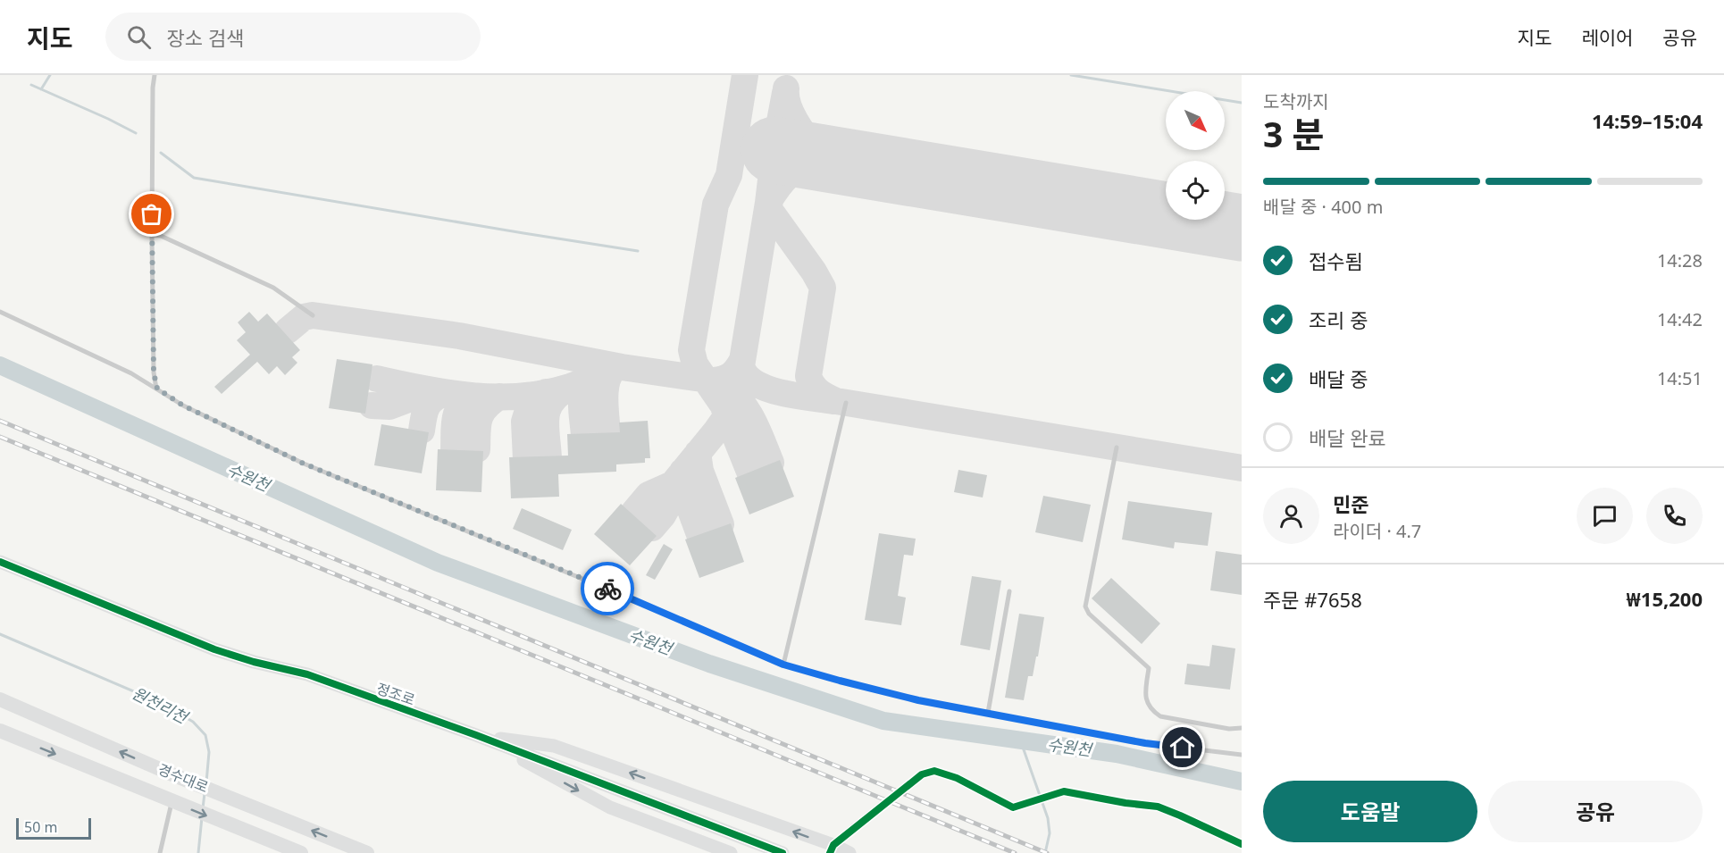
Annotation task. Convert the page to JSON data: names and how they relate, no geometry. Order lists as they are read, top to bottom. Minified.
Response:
{"streets":{"main road":["경수대로"],"street":["정조로"]},"water":["수원천","원천리천"],"scale_bar":"50 m","north":"bottom right","page":{"header":"지도","search":"장소 검색","nav":["지도","레이어","공유"],"heading":["3 분","도착까지","14:59–15:04"],"panel":["민준","라이더 · 4.7","주문 #7658","₩15,200"],"bar":"배달 중 · 400 m","list":[["접수됨","14:28"],["조리 중","14:42"],["배달 중","14:51"],"배달 완료"],"buttons":["도움말","공유"],"scale":"50 m"}}
